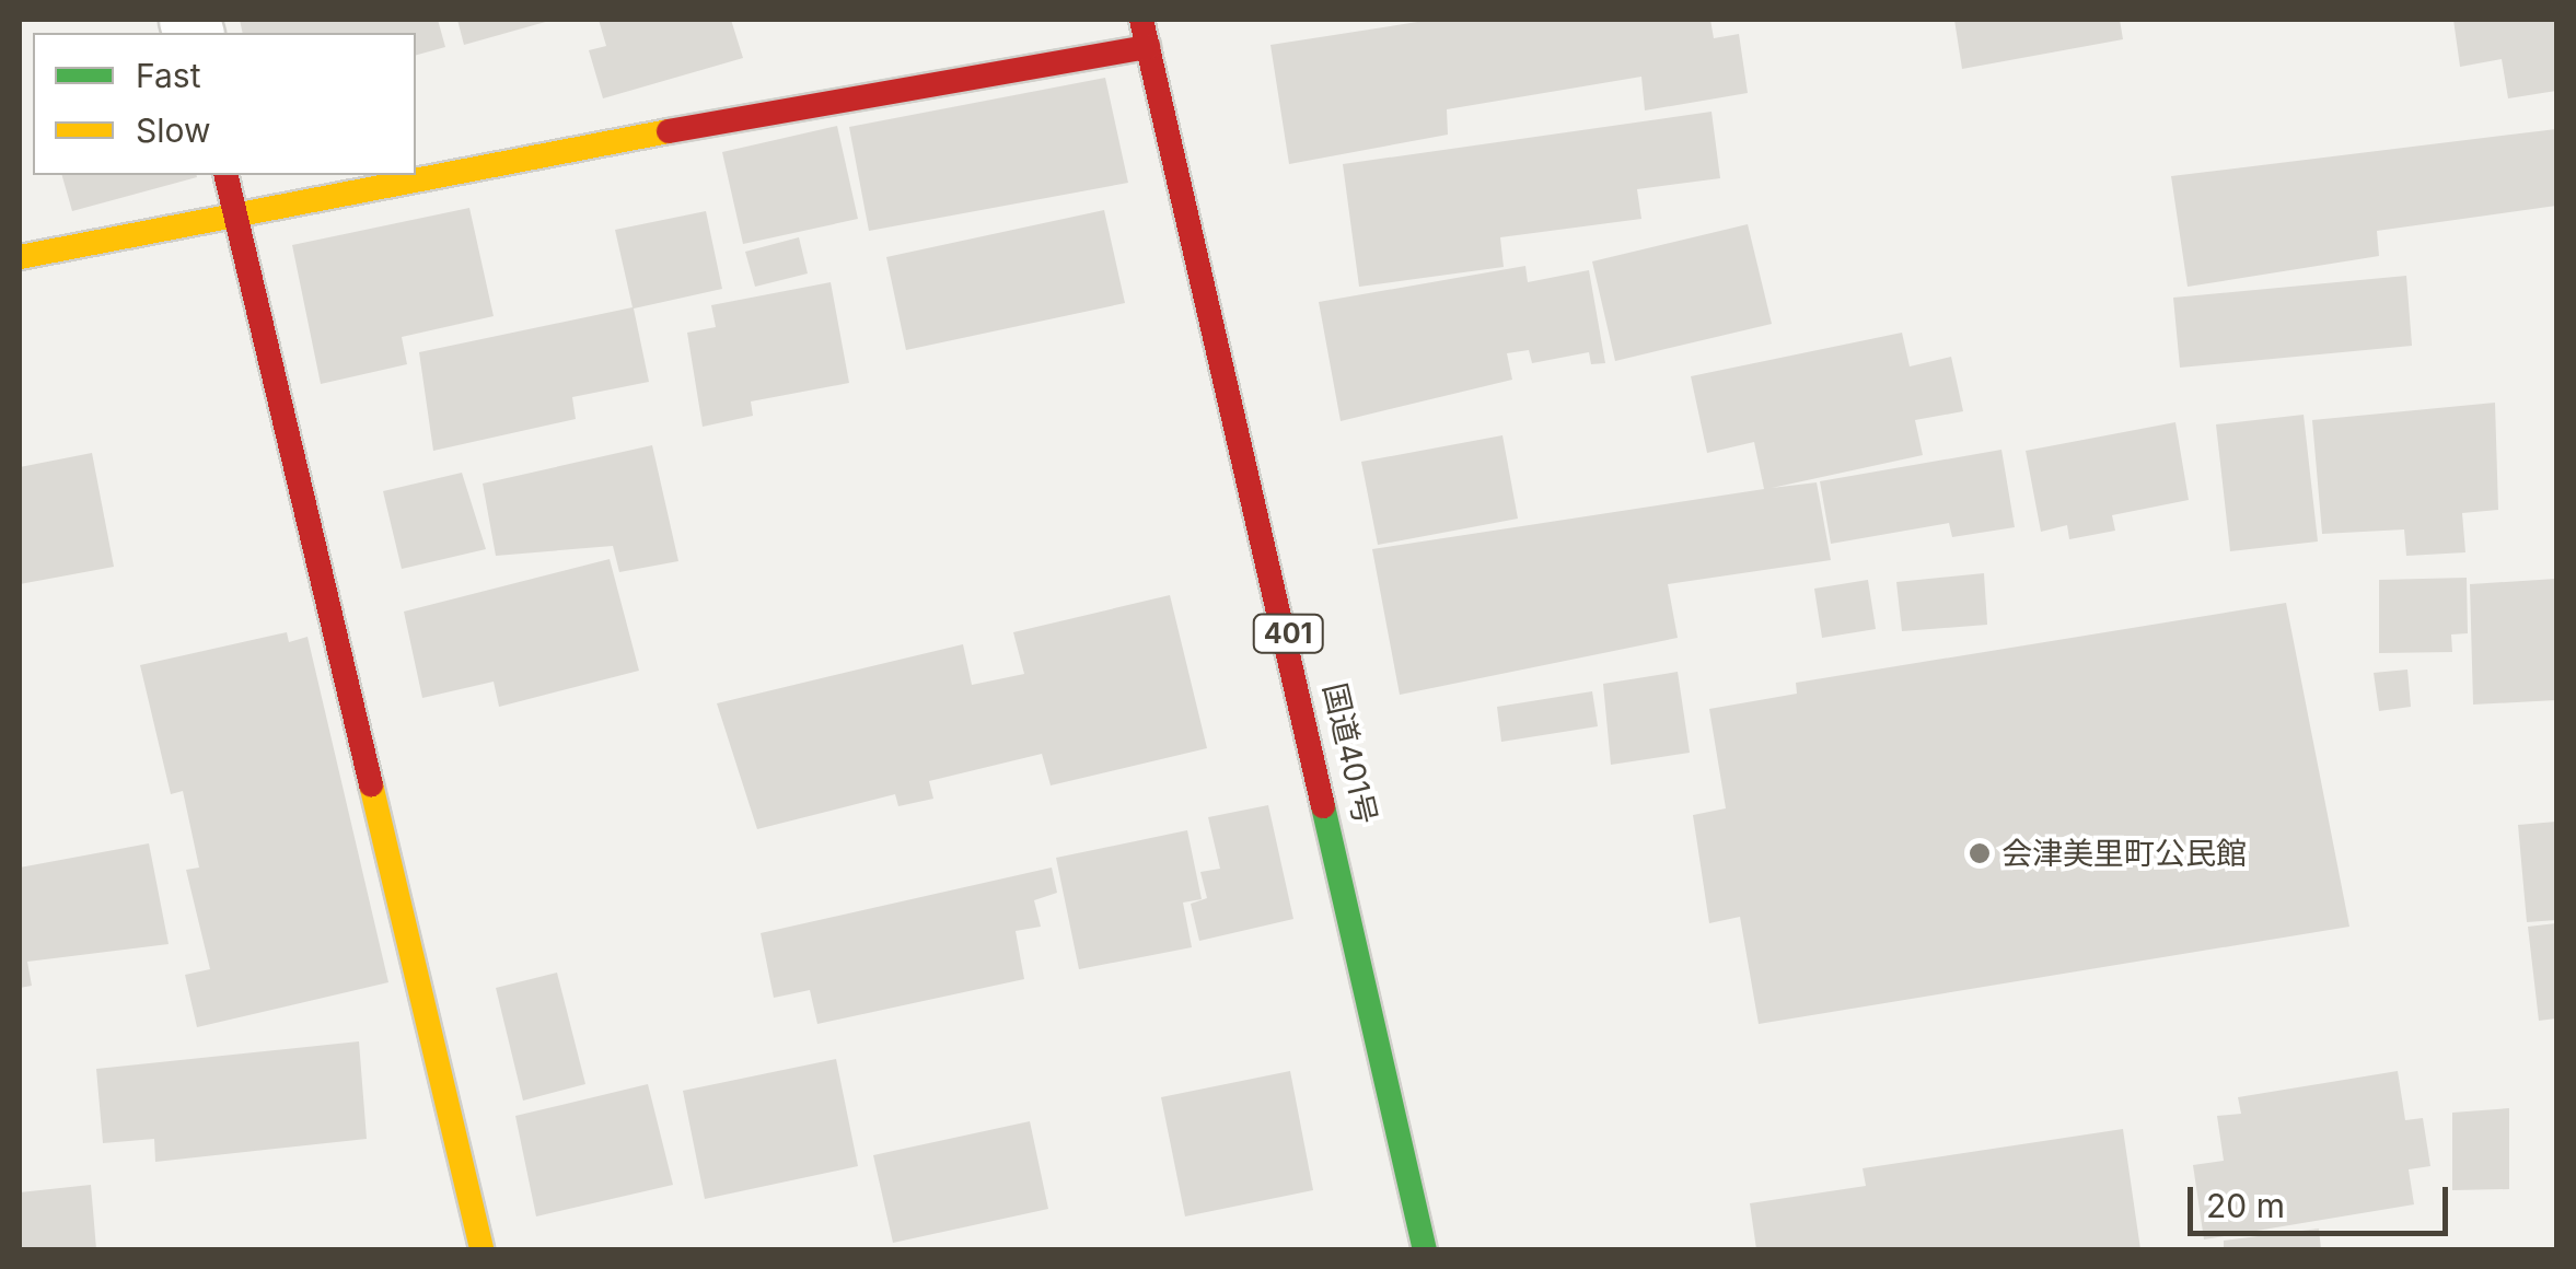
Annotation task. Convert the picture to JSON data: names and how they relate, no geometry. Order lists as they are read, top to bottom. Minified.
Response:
{"streets":{"main road":["401","国道401号"]},"places":["会津美里町公民館"],"legend":["Fast","Slow"],"scale_bar":"20 m"}
